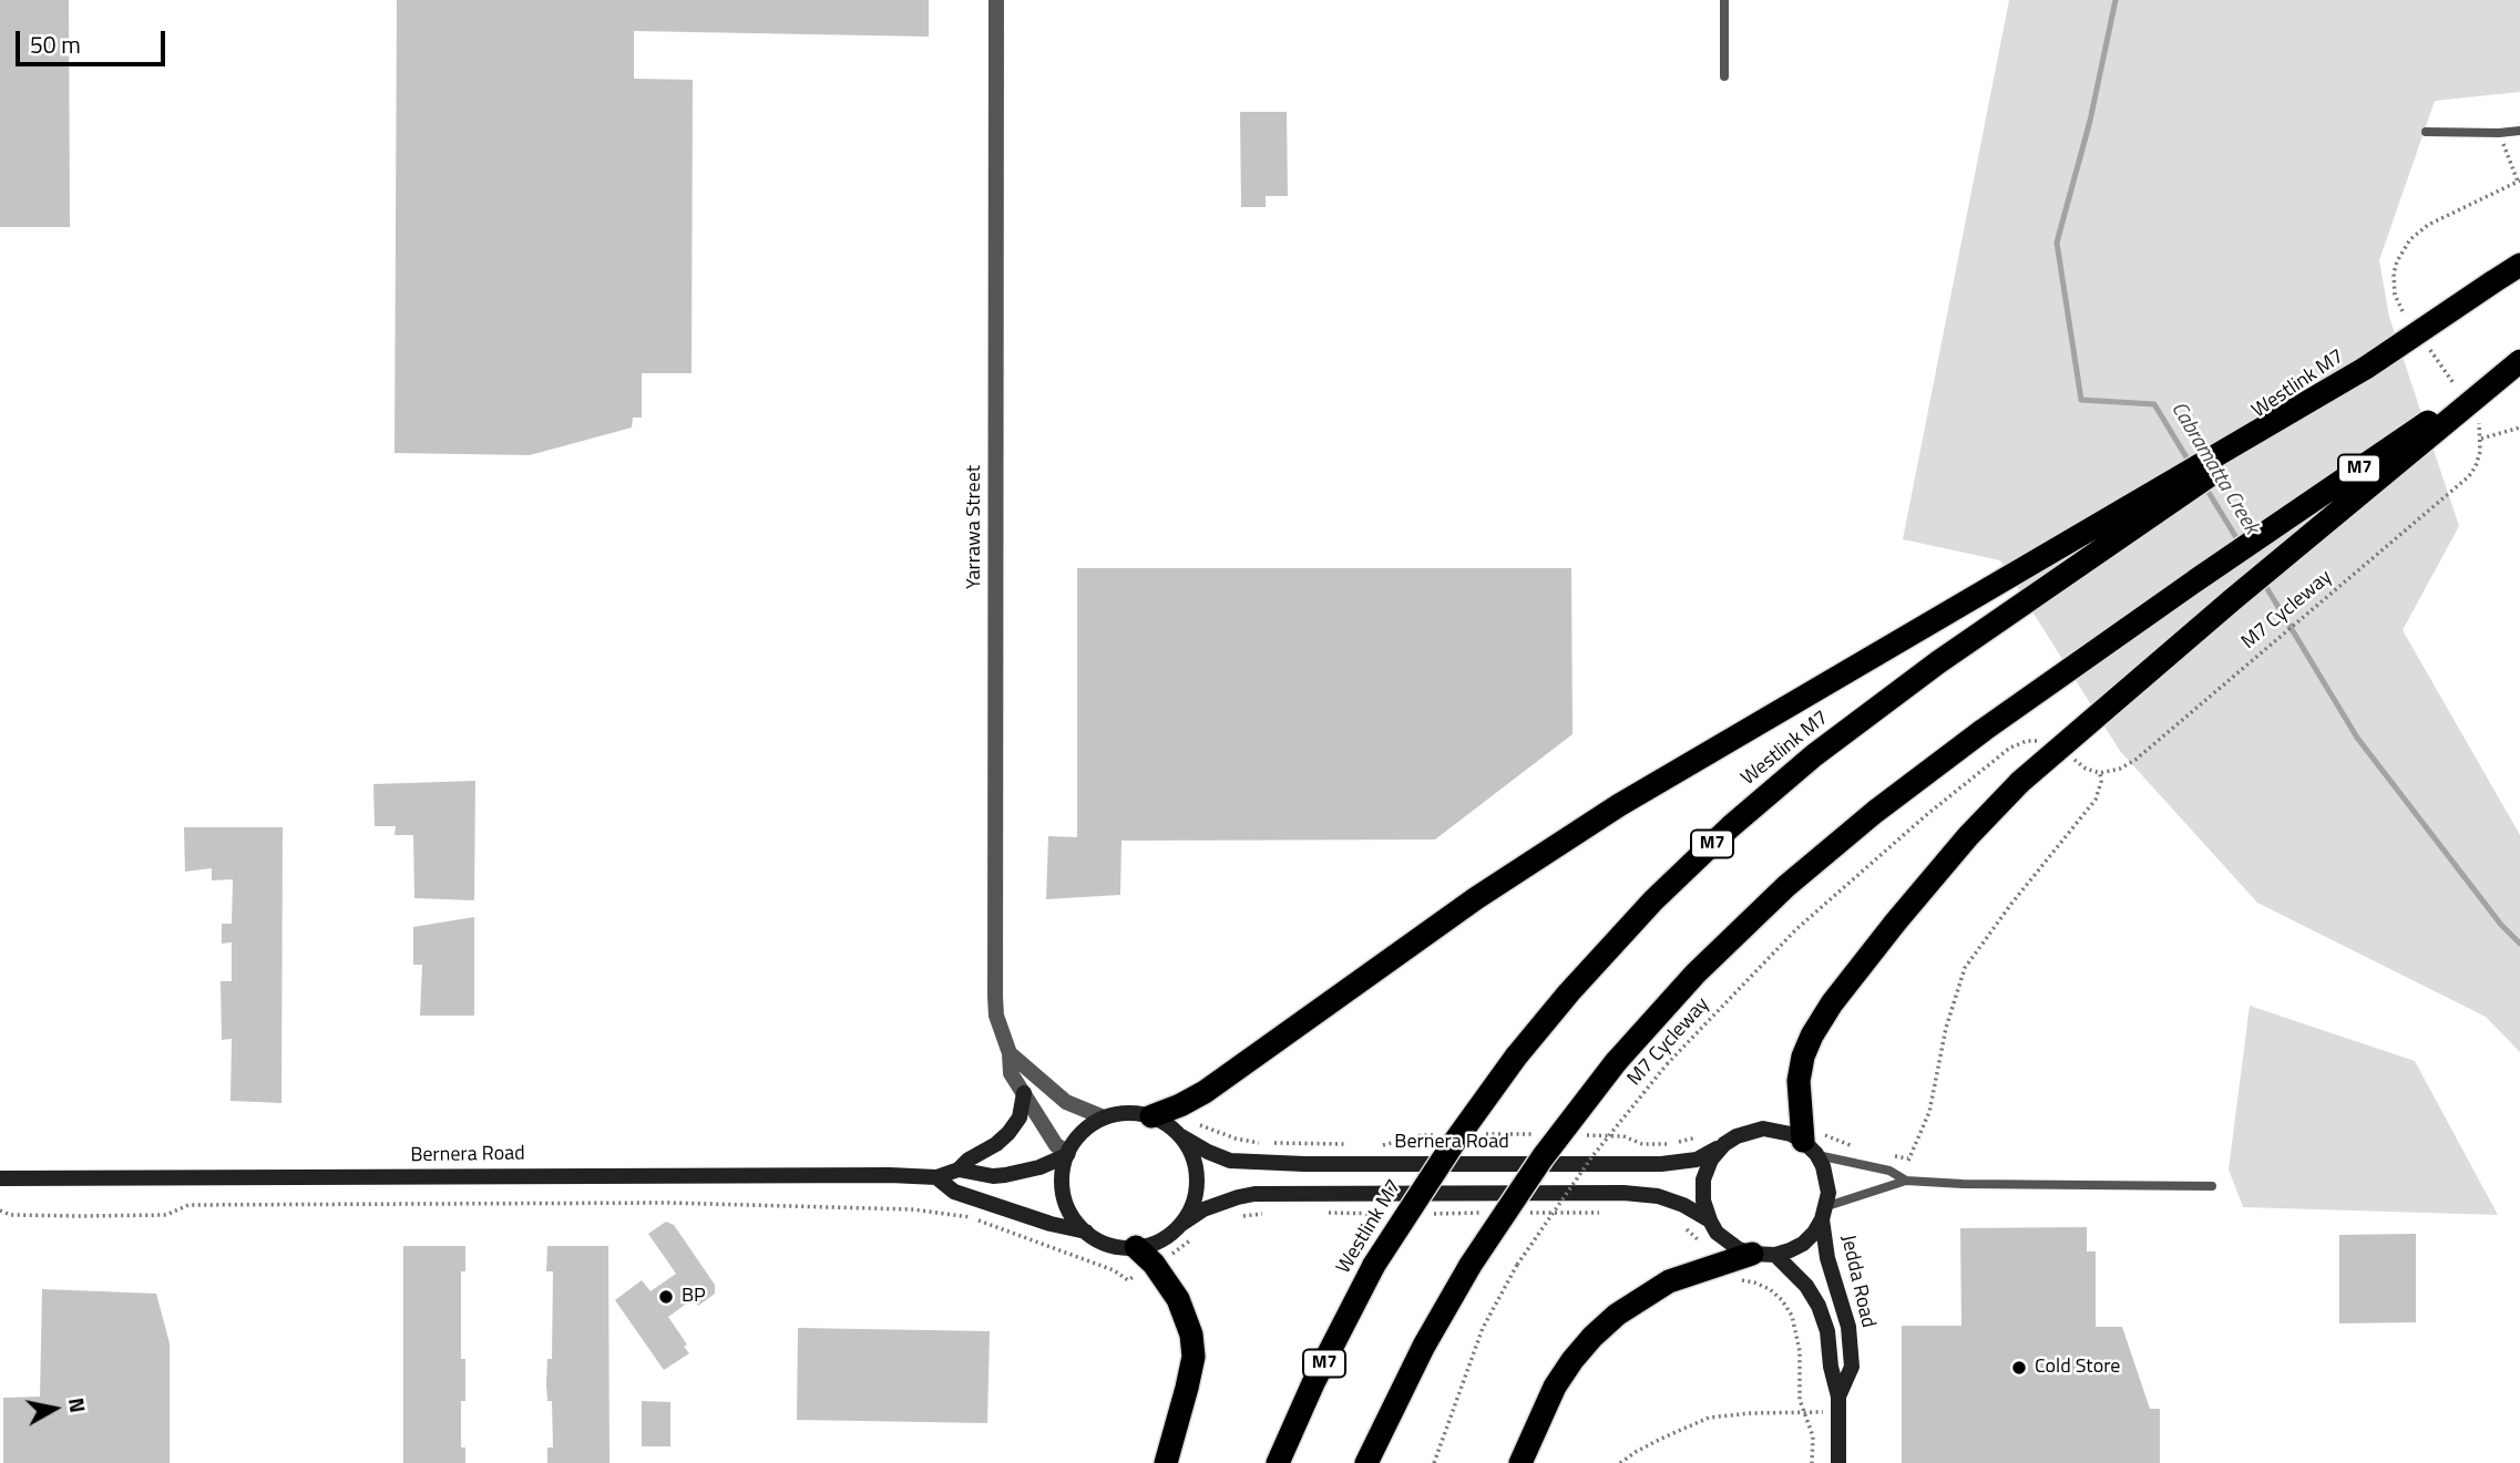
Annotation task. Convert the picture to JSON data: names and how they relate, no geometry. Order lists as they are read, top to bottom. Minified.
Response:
{"streets":{"highway":["Westlink M7","M7"],"main road":["Bernera Road","Jedda Road"],"street":["Yarrawa Street"],"path":["M7 Cycleway"]},"crossings":[["Yarrawa Street","Bernera Road"],["Bernera Road","Jedda Road"]],"water":["Cabramatta Creek"],"places":["BP","Cold Store"],"scale_bar":"50 m","north":"right"}
